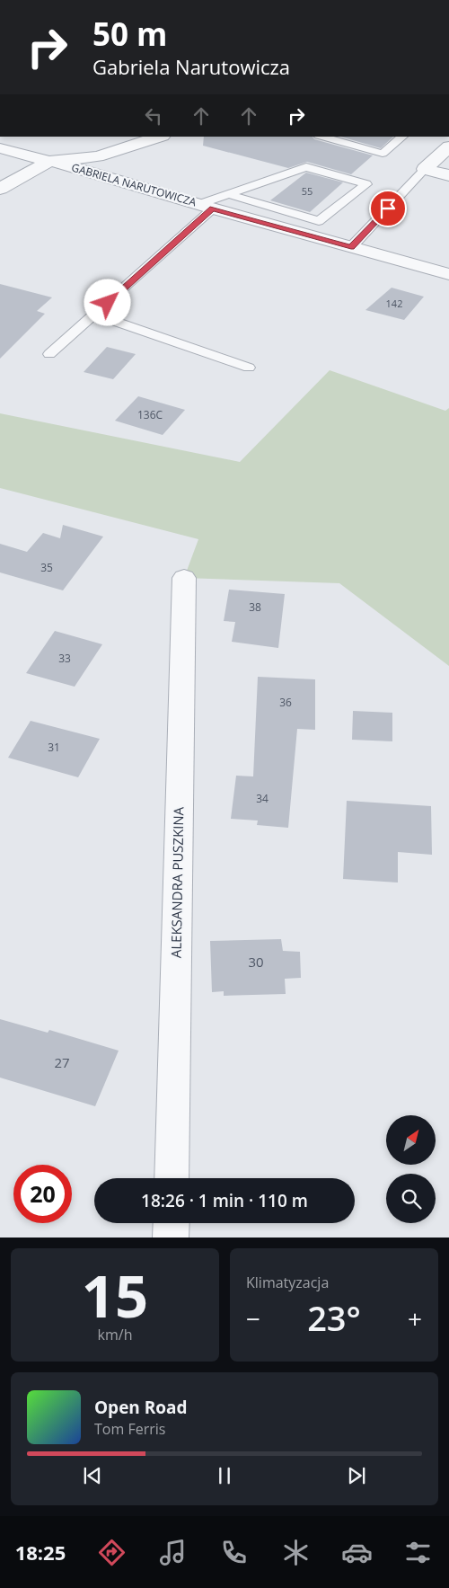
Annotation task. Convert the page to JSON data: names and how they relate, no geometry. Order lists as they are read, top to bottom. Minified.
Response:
{"streets":{"street":["GABRIELA NARUTOWICZA","ALEKSANDRA PUSZKINA"]},"house_numbers":["55","142","136C","35","38","33","36","31","34","30","27"],"north":"top right","page":{"turn":["50 m","Gabriela Narutowicza"],"limit":"20","trip":"18:26 · 1 min · 110 m","tile":[["15","km/h"],"Klimatyzacja"],"heat":["−","23°","+"],"song":["Open Road","Tom Ferris"],"tabs":"18:25"}}
